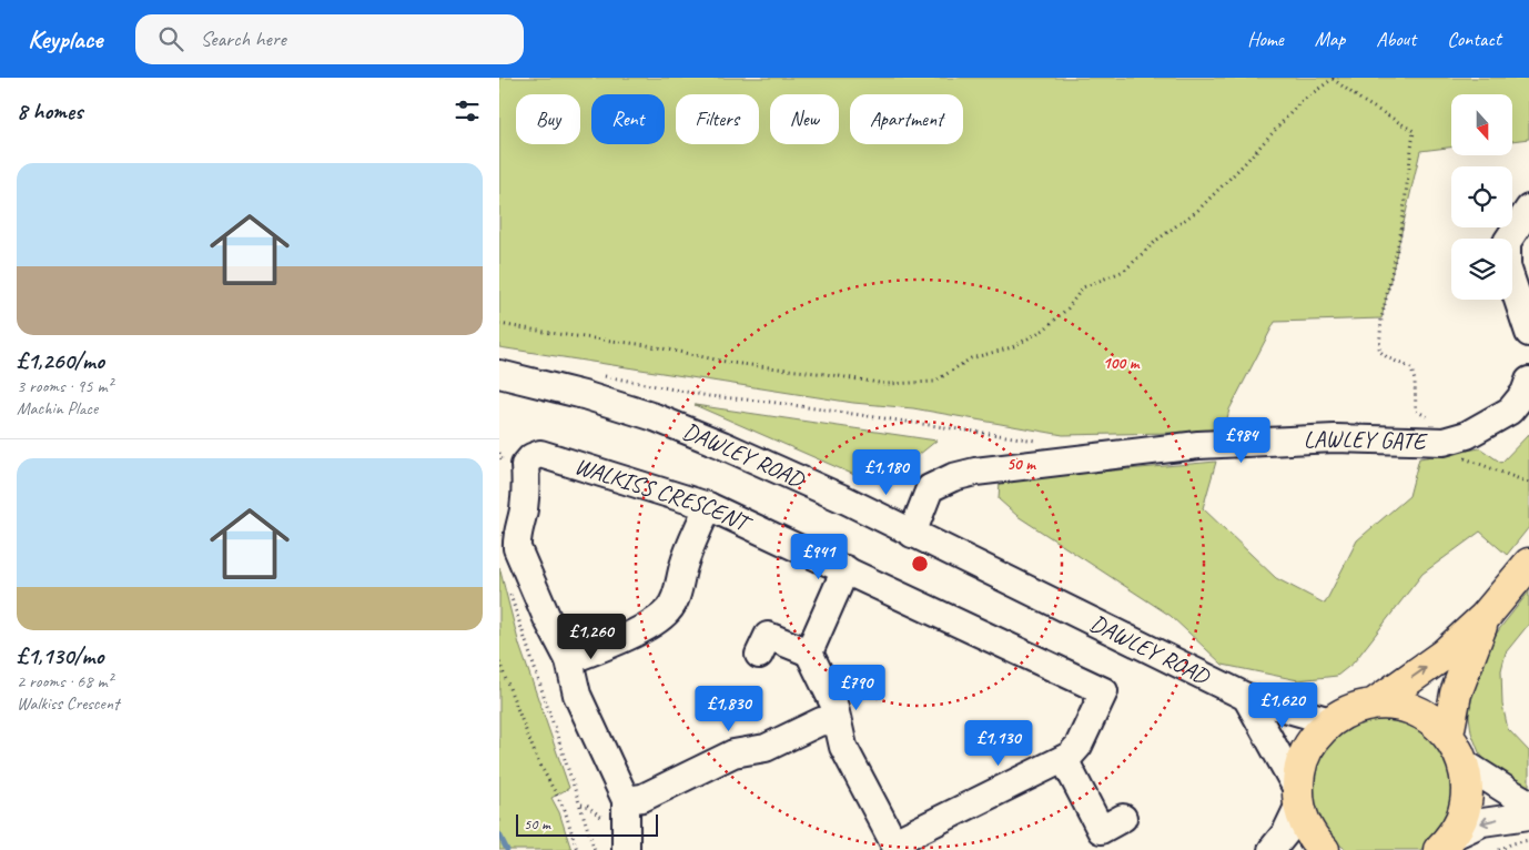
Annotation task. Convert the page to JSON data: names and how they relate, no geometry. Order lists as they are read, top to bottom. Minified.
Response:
{"streets":{"street":["LAWLEY GATE","DAWLEY ROAD","WALKISS CRESCENT"]},"crossings":[["LAWLEY GATE","DAWLEY ROAD"]],"scale_bar":"50 m","north":"bottom","page":{"header":"Keyplace","search":"Search here","nav":["Home","Map","About","Contact"],"heading":"8 homes","chip":["Buy","Rent","Filters","New","Apartment"],"list":[{"name":"£1,260/mo","note":"3 rooms · 95 m² · Machin Place"},{"name":"£1,130/mo","note":"2 rooms · 68 m² · Walkiss Crescent"}],"price":["£984","£1,180","£941","£1,260","£790","£1,620","£1,830","£1,130"],"scale":"50 m"},"rings":["100 m","50 m"]}
